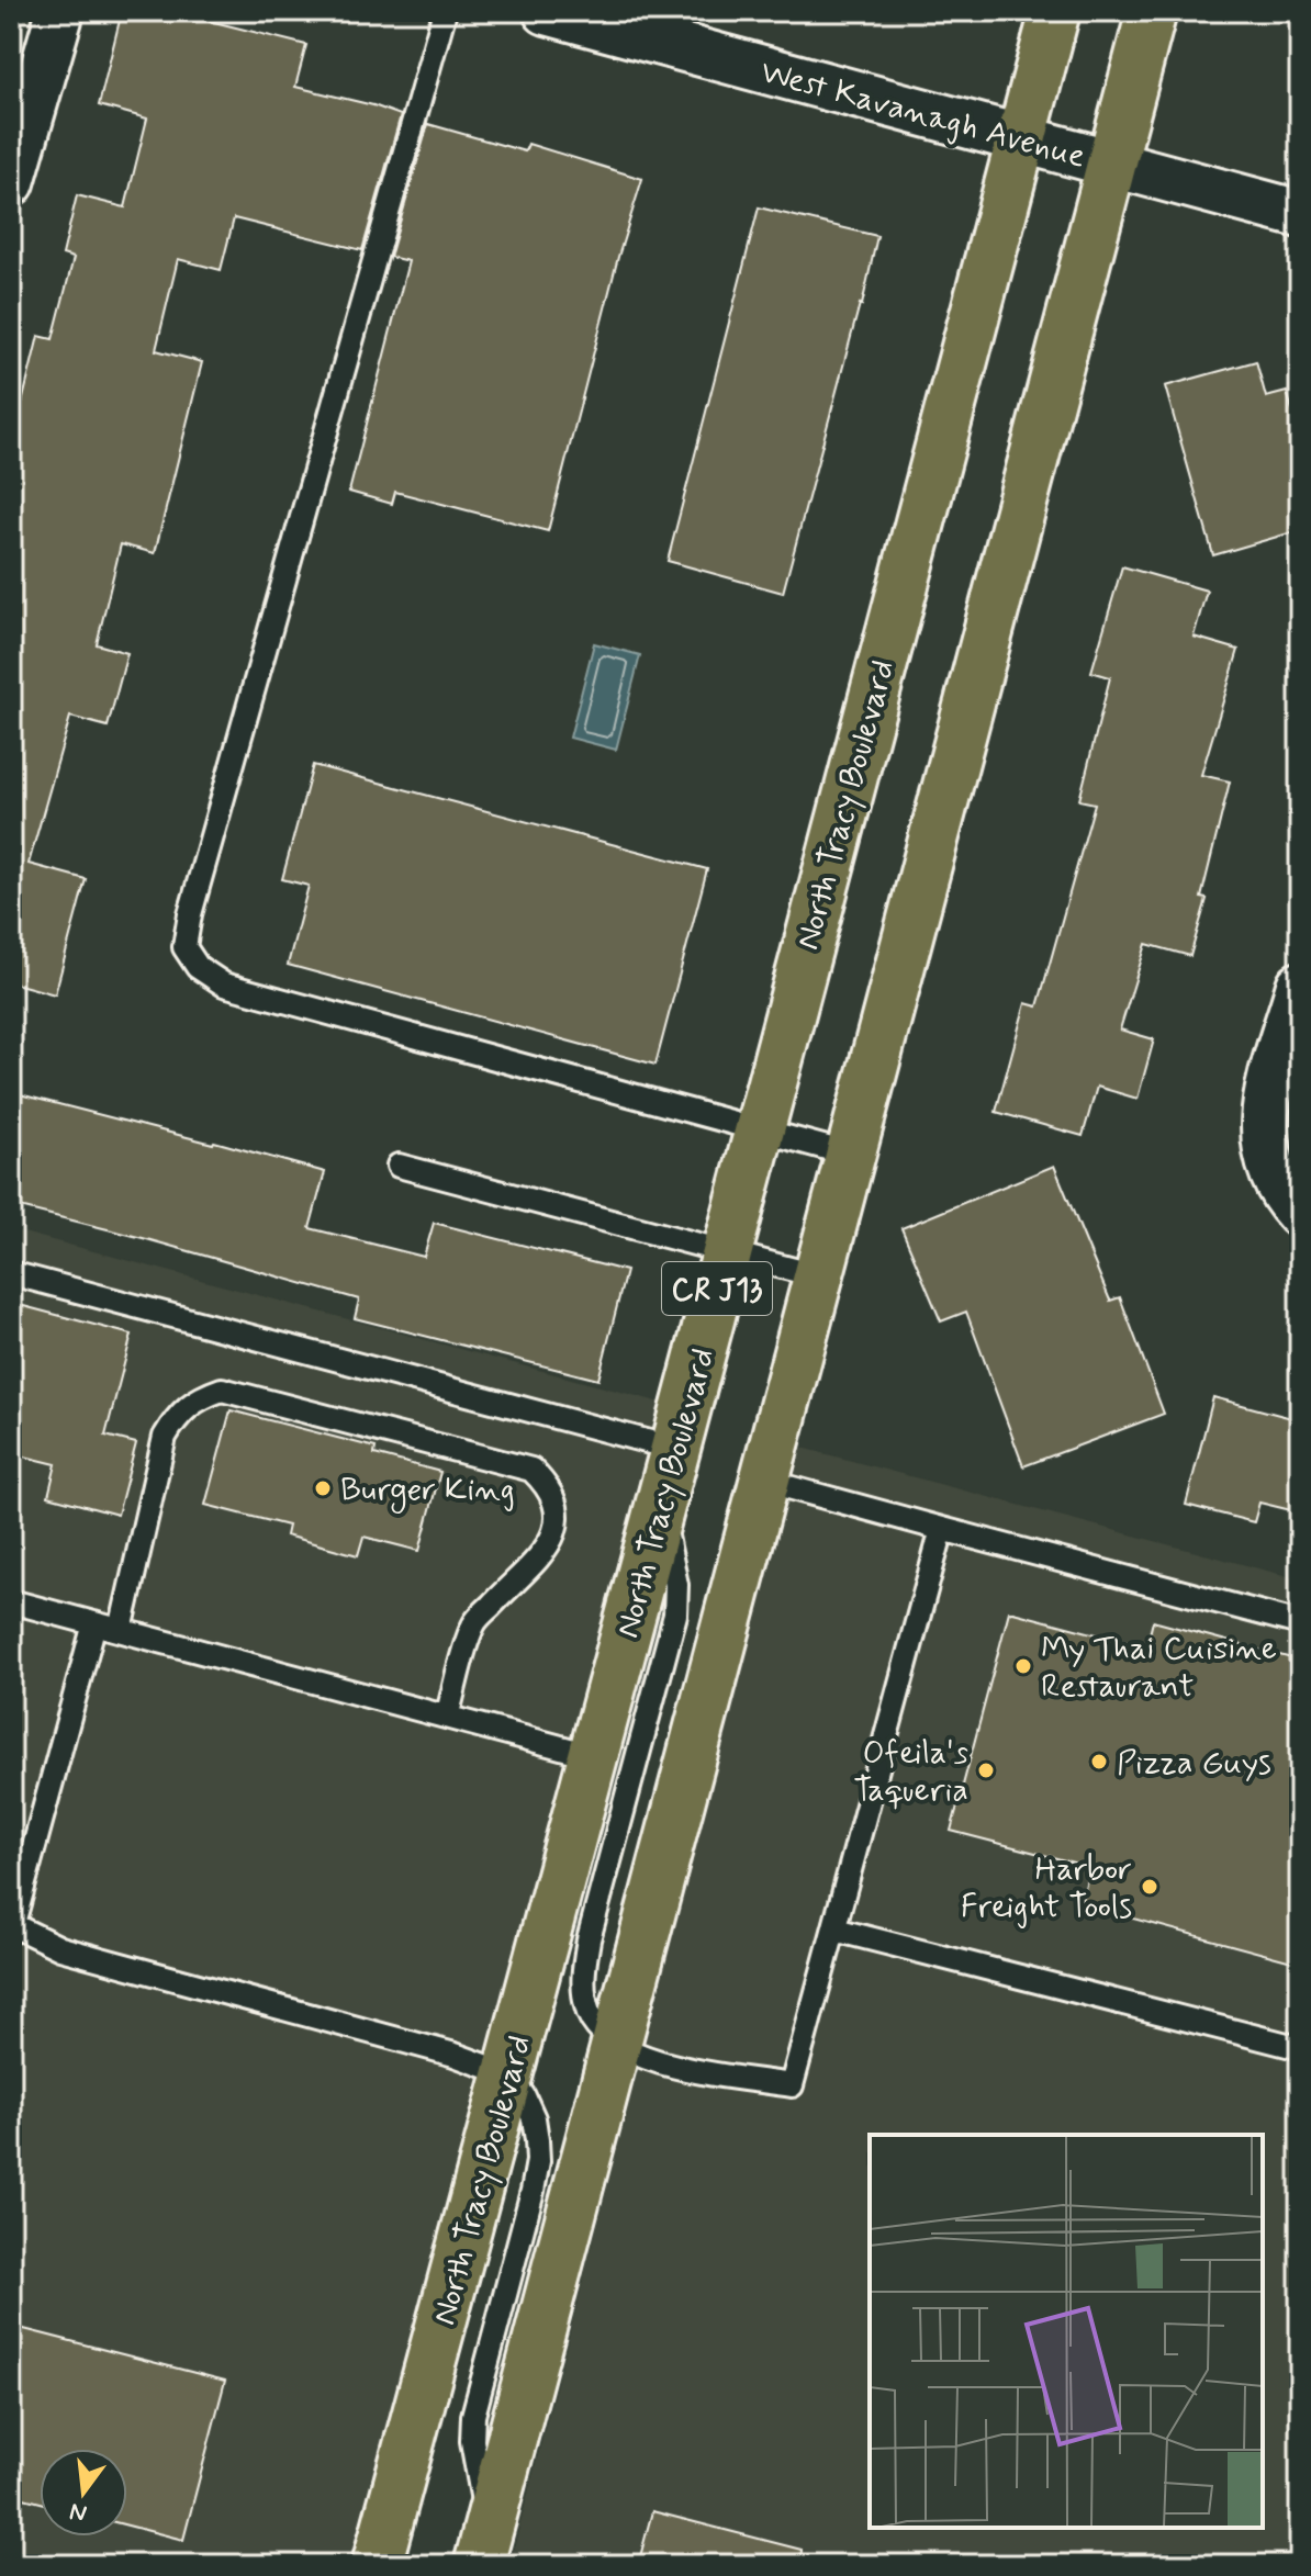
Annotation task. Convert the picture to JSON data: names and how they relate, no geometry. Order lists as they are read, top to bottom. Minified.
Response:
{"streets":{"main road":["North Tracy Boulevard","CR J13"],"street":["West Kavanagh Avenue"]},"crossings":[["West Kavanagh Avenue","North Tracy Boulevard"],["West Kavanagh Avenue","CR J13"]],"places":["Burger King","My Thai Cuisine Restaurant","Pizza Guys","Ofeila's Taqueria","Harbor Freight Tools"],"north":"bottom"}
